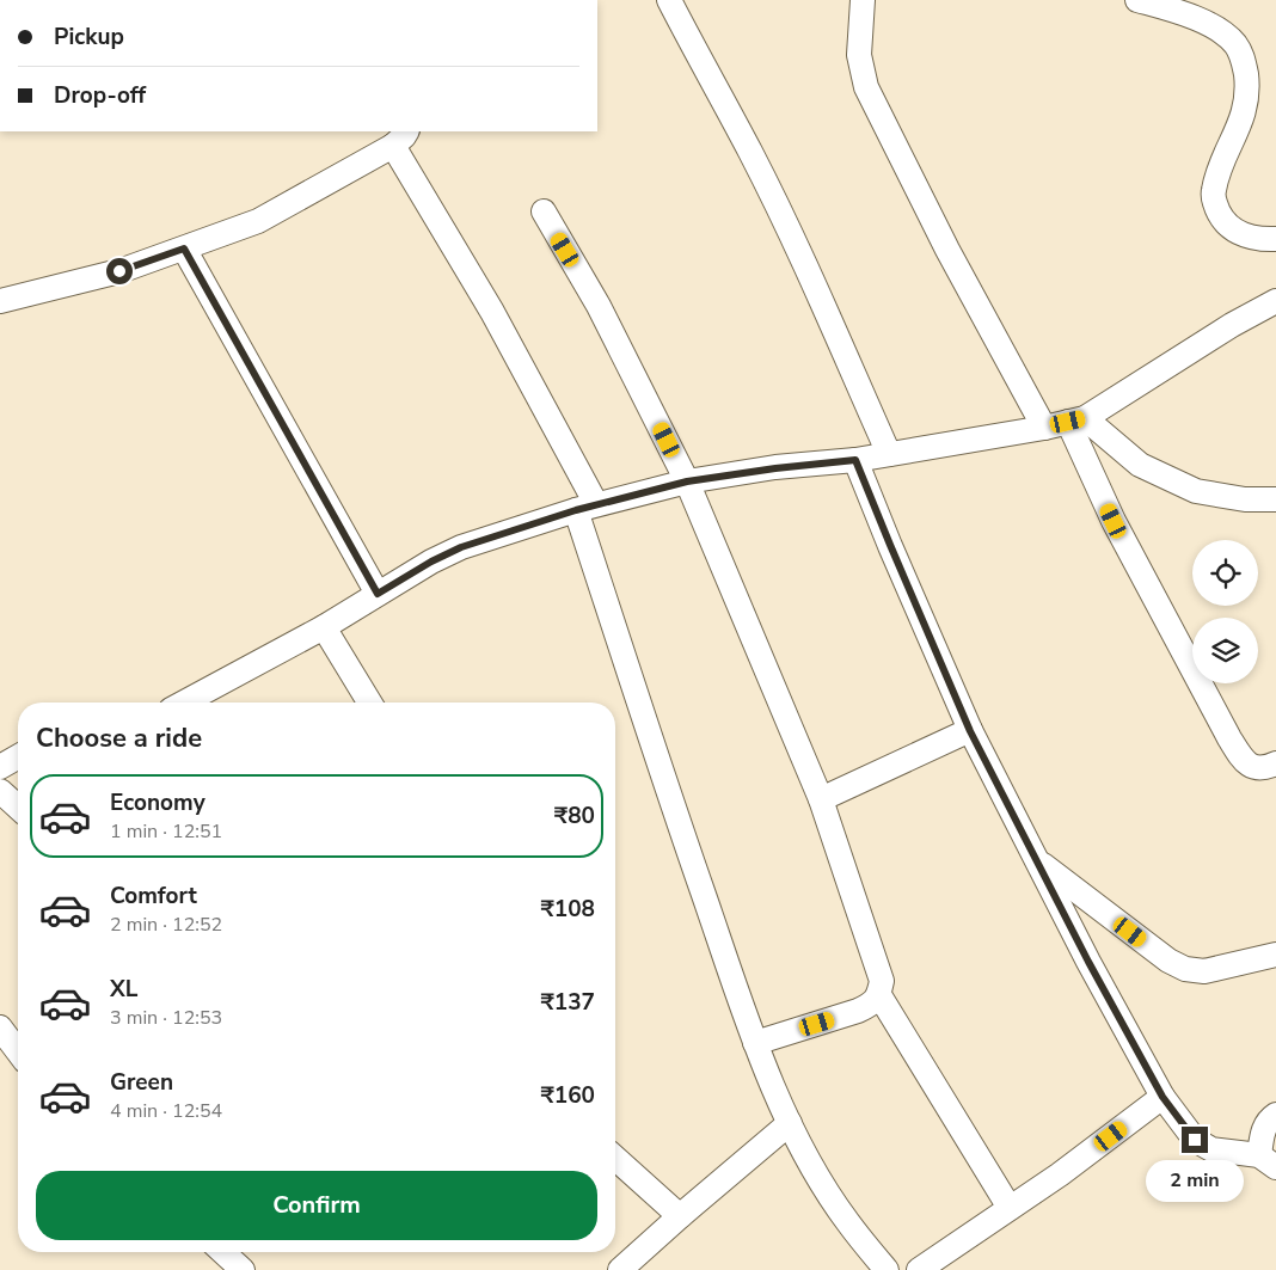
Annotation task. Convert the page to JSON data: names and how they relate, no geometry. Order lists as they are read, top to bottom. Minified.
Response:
{"page":{"banner":["Pickup","Drop-off"],"heading":"Choose a ride","list":[{"name":"Economy","note":"1 min · 12:51","value":"₹80"},{"name":"Comfort","note":"2 min · 12:52","value":"₹108"},{"name":"XL","note":"3 min · 12:53","value":"₹137"},{"name":"Green","note":"4 min · 12:54","value":"₹160"}],"buttons":"Confirm","bubble":"2 min"}}
